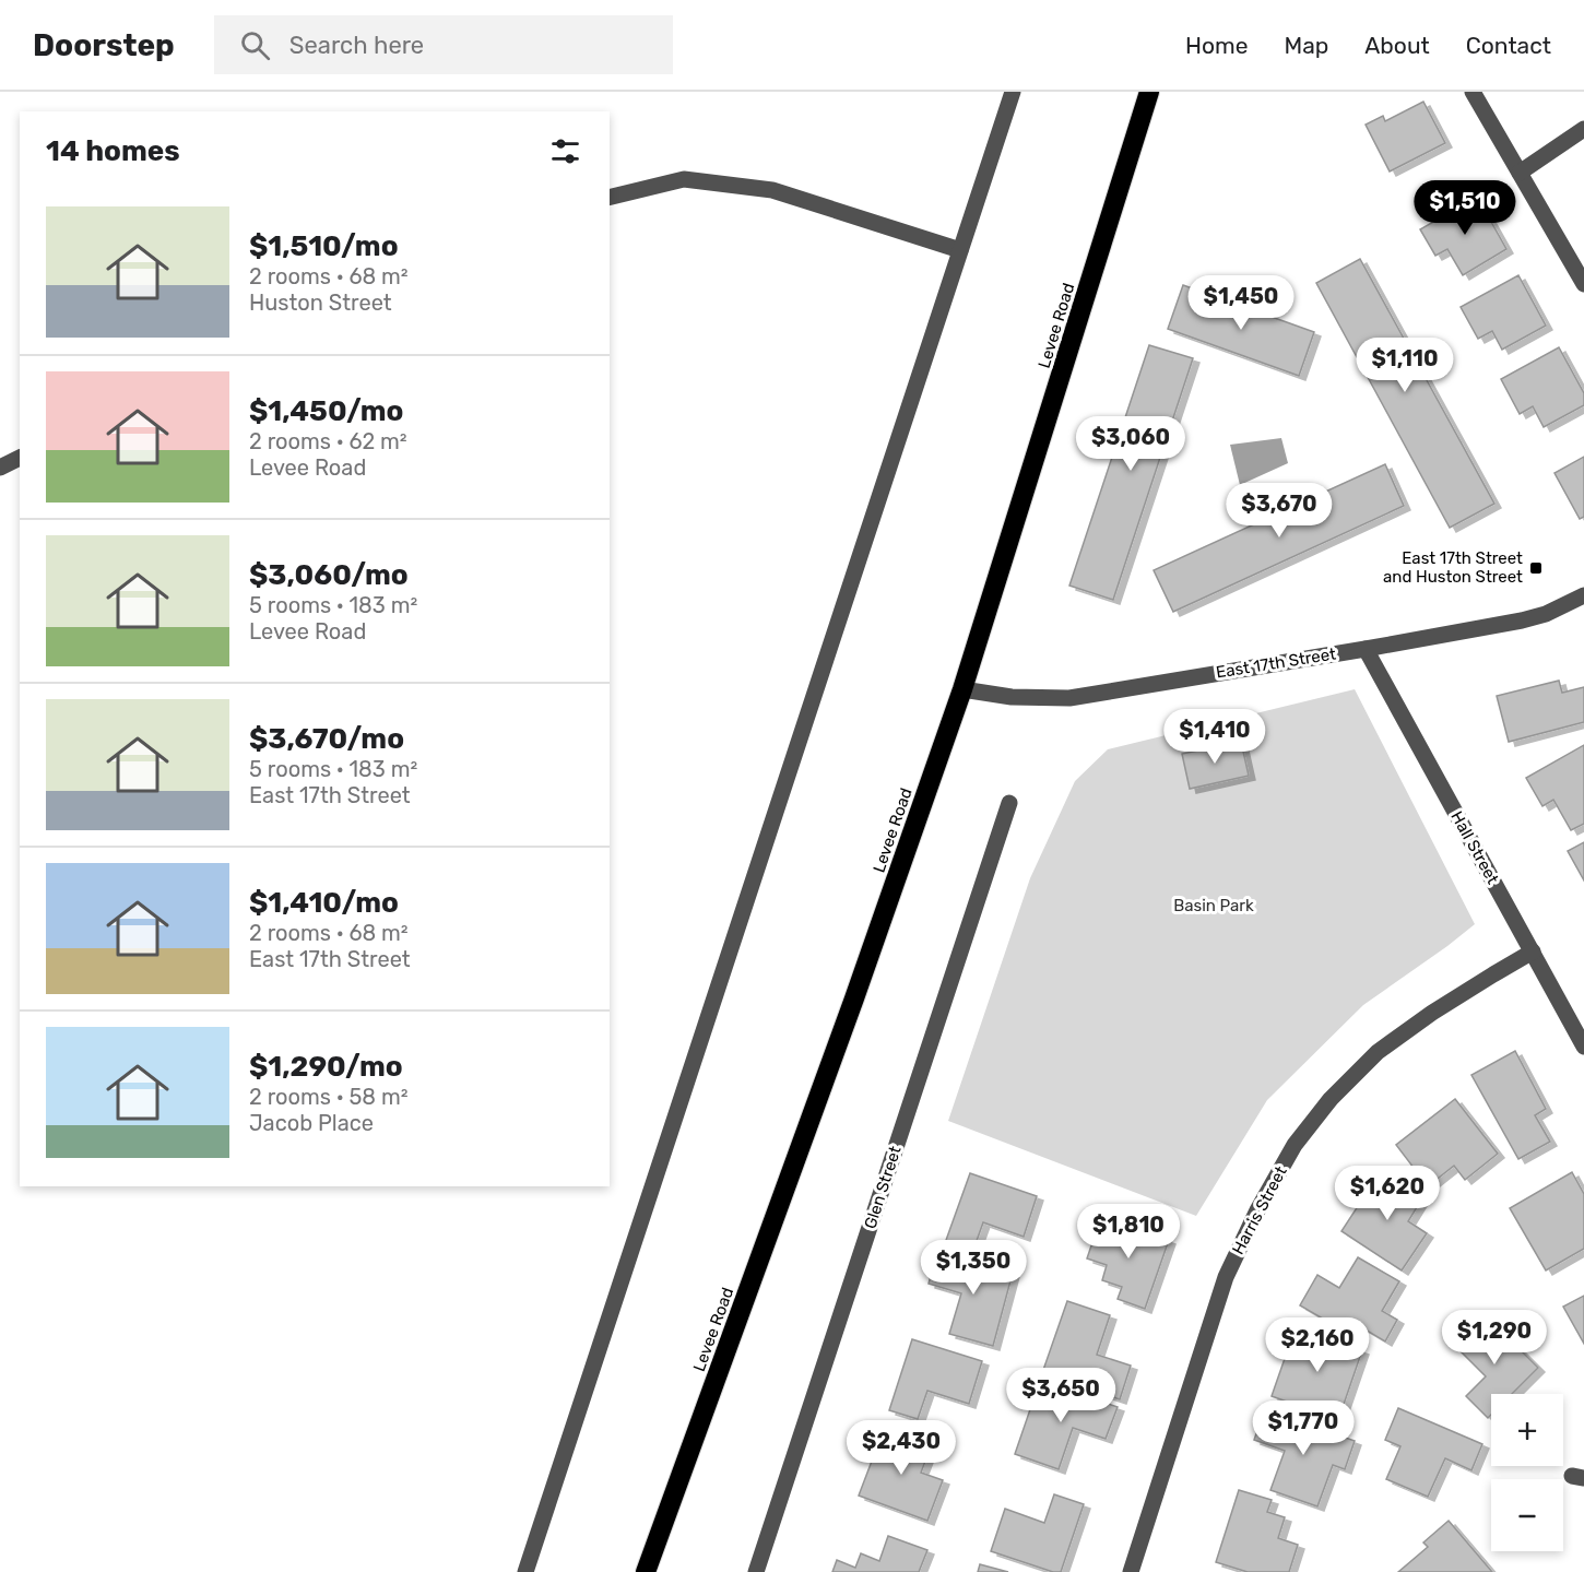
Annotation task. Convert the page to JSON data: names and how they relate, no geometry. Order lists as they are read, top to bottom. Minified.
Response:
{"streets":{"highway":["Levee Road"],"street":["East 17th Street","Hall Street","Glen Street","Harris Street"]},"crossings":[["Levee Road","East 17th Street"],["East 17th Street","Hall Street"],["Hall Street","Harris Street"]],"parks":["Basin Park"],"places":{"transit":["East 17th Street and Huston Street"]},"page":{"header":"Doorstep","search":"Search here","nav":["Home","Map","About","Contact"],"heading":"14 homes","price":["$1,510","$1,450","$1,110","$3,060","$3,670","$1,410","$1,620","$1,810","$1,350","$1,290","$2,160","$3,650","$1,770","$2,430"],"list":[{"name":"$1,510/mo","note":"2 rooms · 68 m² · Huston Street"},{"name":"$1,450/mo","note":"2 rooms · 62 m² · Levee Road"},{"name":"$3,060/mo","note":"5 rooms · 183 m² · Levee Road"},{"name":"$3,670/mo","note":"5 rooms · 183 m² · East 17th Street"},{"name":"$1,410/mo","note":"2 rooms · 68 m² · East 17th Street"},{"name":"$1,290/mo","note":"2 rooms · 58 m² · Jacob Place"}],"map_buttons":["+","−"]}}
